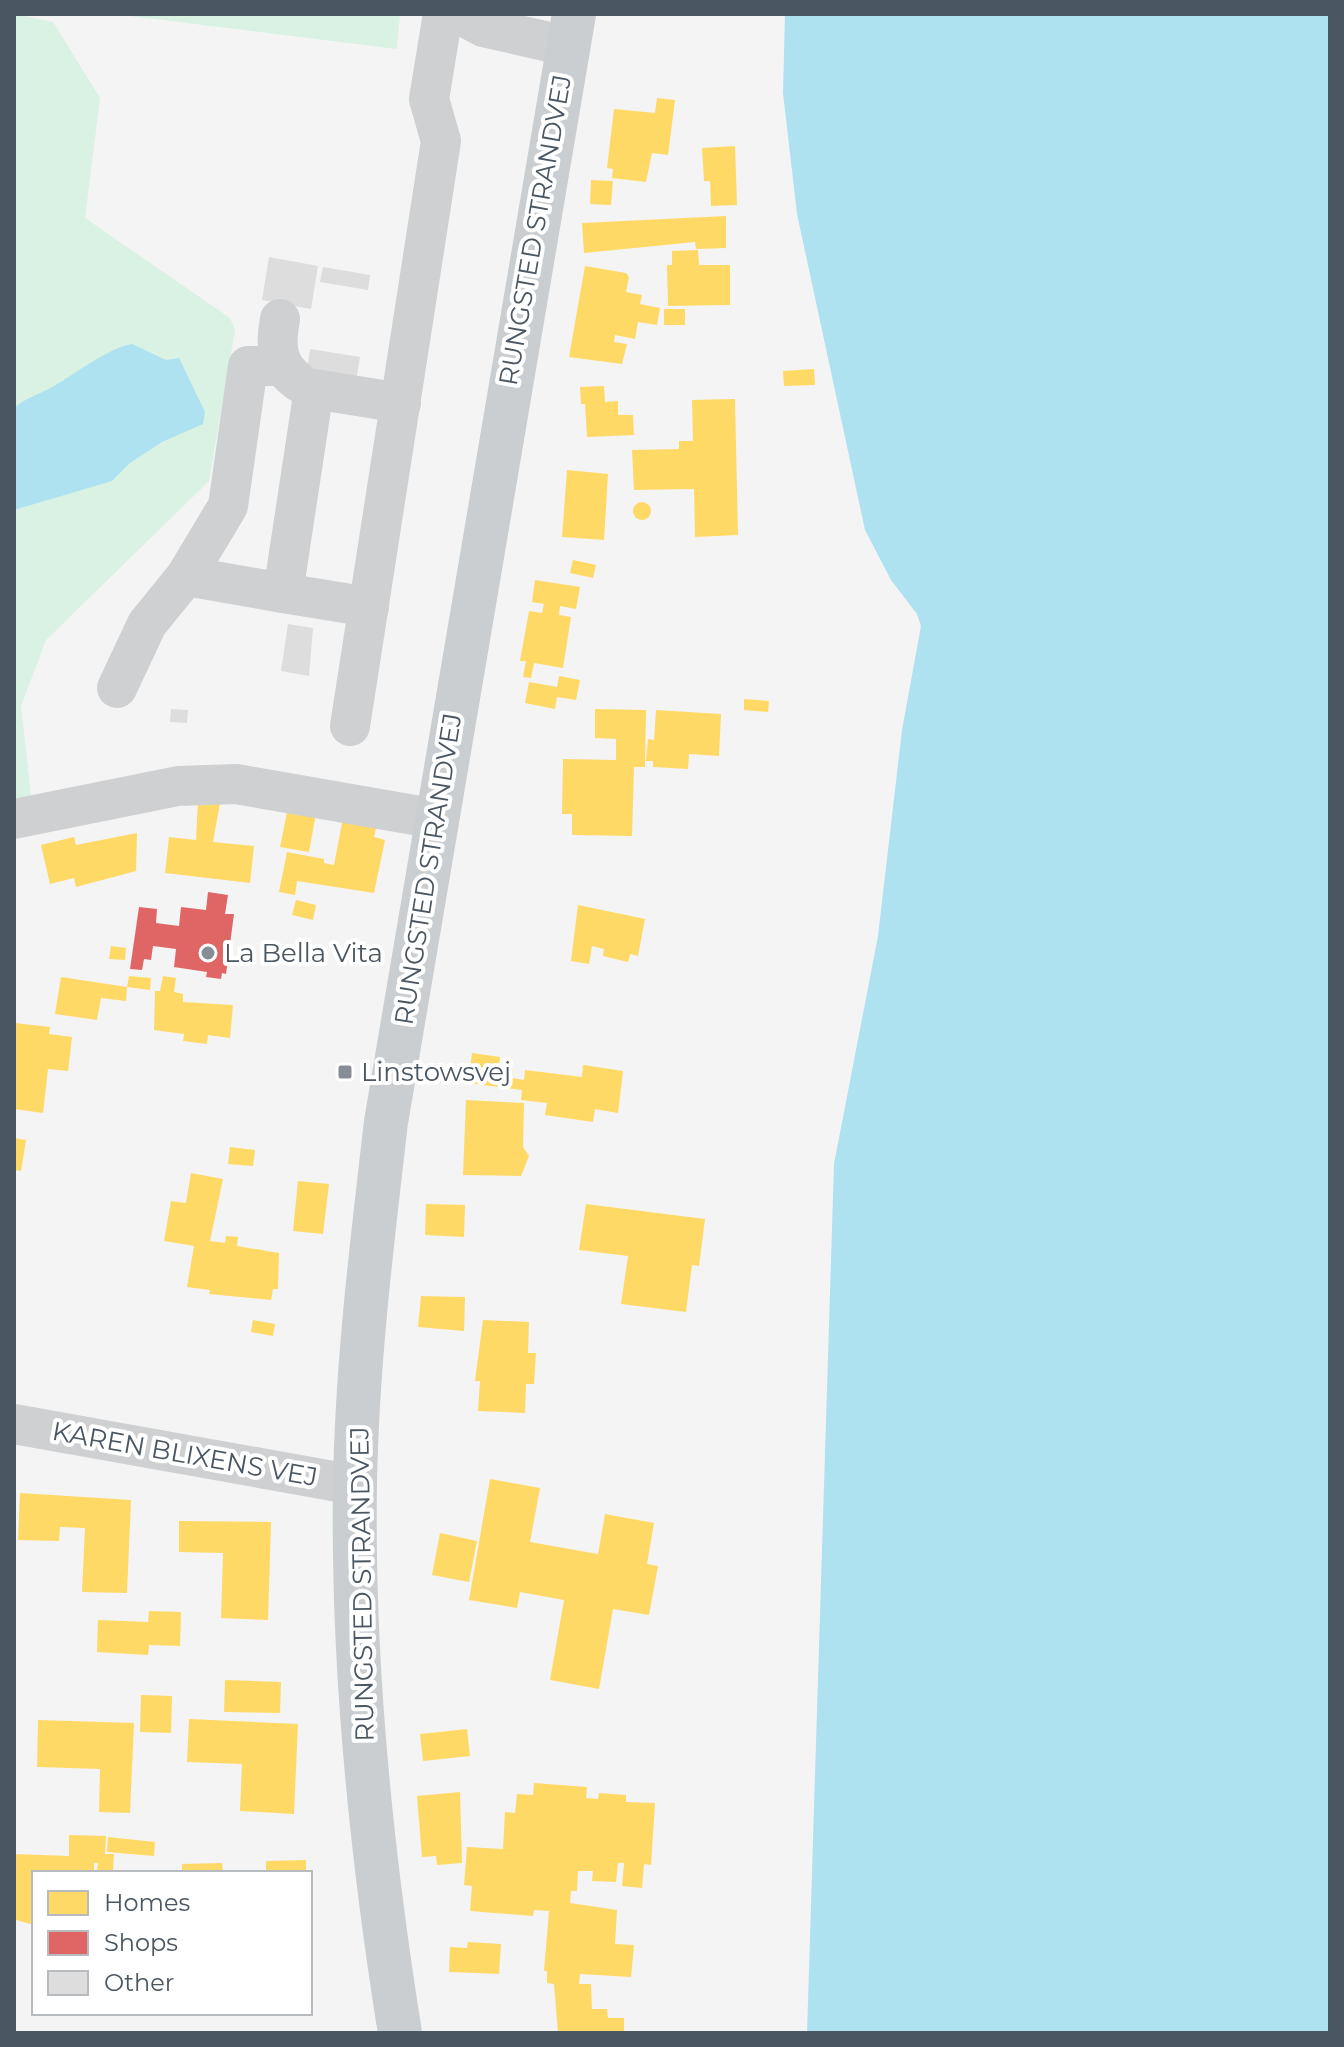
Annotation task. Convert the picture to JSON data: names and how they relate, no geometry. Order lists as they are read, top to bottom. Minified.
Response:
{"streets":{"main road":["RUNGSTED STRANDVEJ"],"street":["KAREN BLIXENS VEJ"]},"crossings":[["RUNGSTED STRANDVEJ","KAREN BLIXENS VEJ"]],"places":{"other":["La Bella Vita"],"transit":["Linstowsvej"]},"legend":["Homes","Shops","Other"]}
